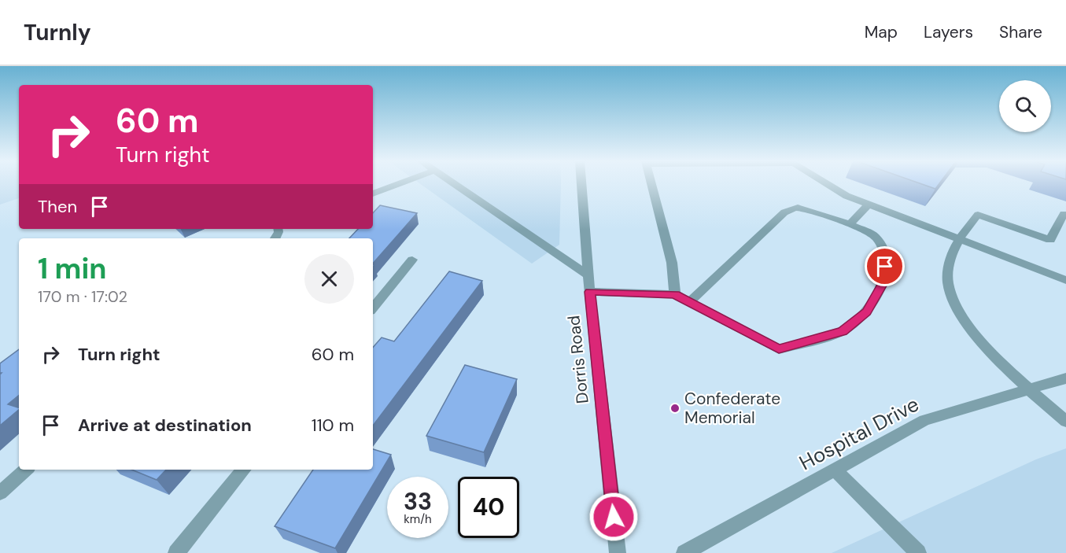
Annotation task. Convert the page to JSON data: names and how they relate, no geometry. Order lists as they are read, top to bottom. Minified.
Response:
{"streets":{"street":["Dorris Road","Hospital Drive"]},"places":["Confederate Memorial"],"page":{"header":"Turnly","nav":["Map","Layers","Share"],"turn":["60 m","Turn right"],"then":"Then","heading":["1 min","170 m · 17:02"],"list":[{"name":"Turn right","value":"60 m"},{"name":"Arrive at destination","value":"110 m"}],"speed":"33 km/h","limit":"40"}}
